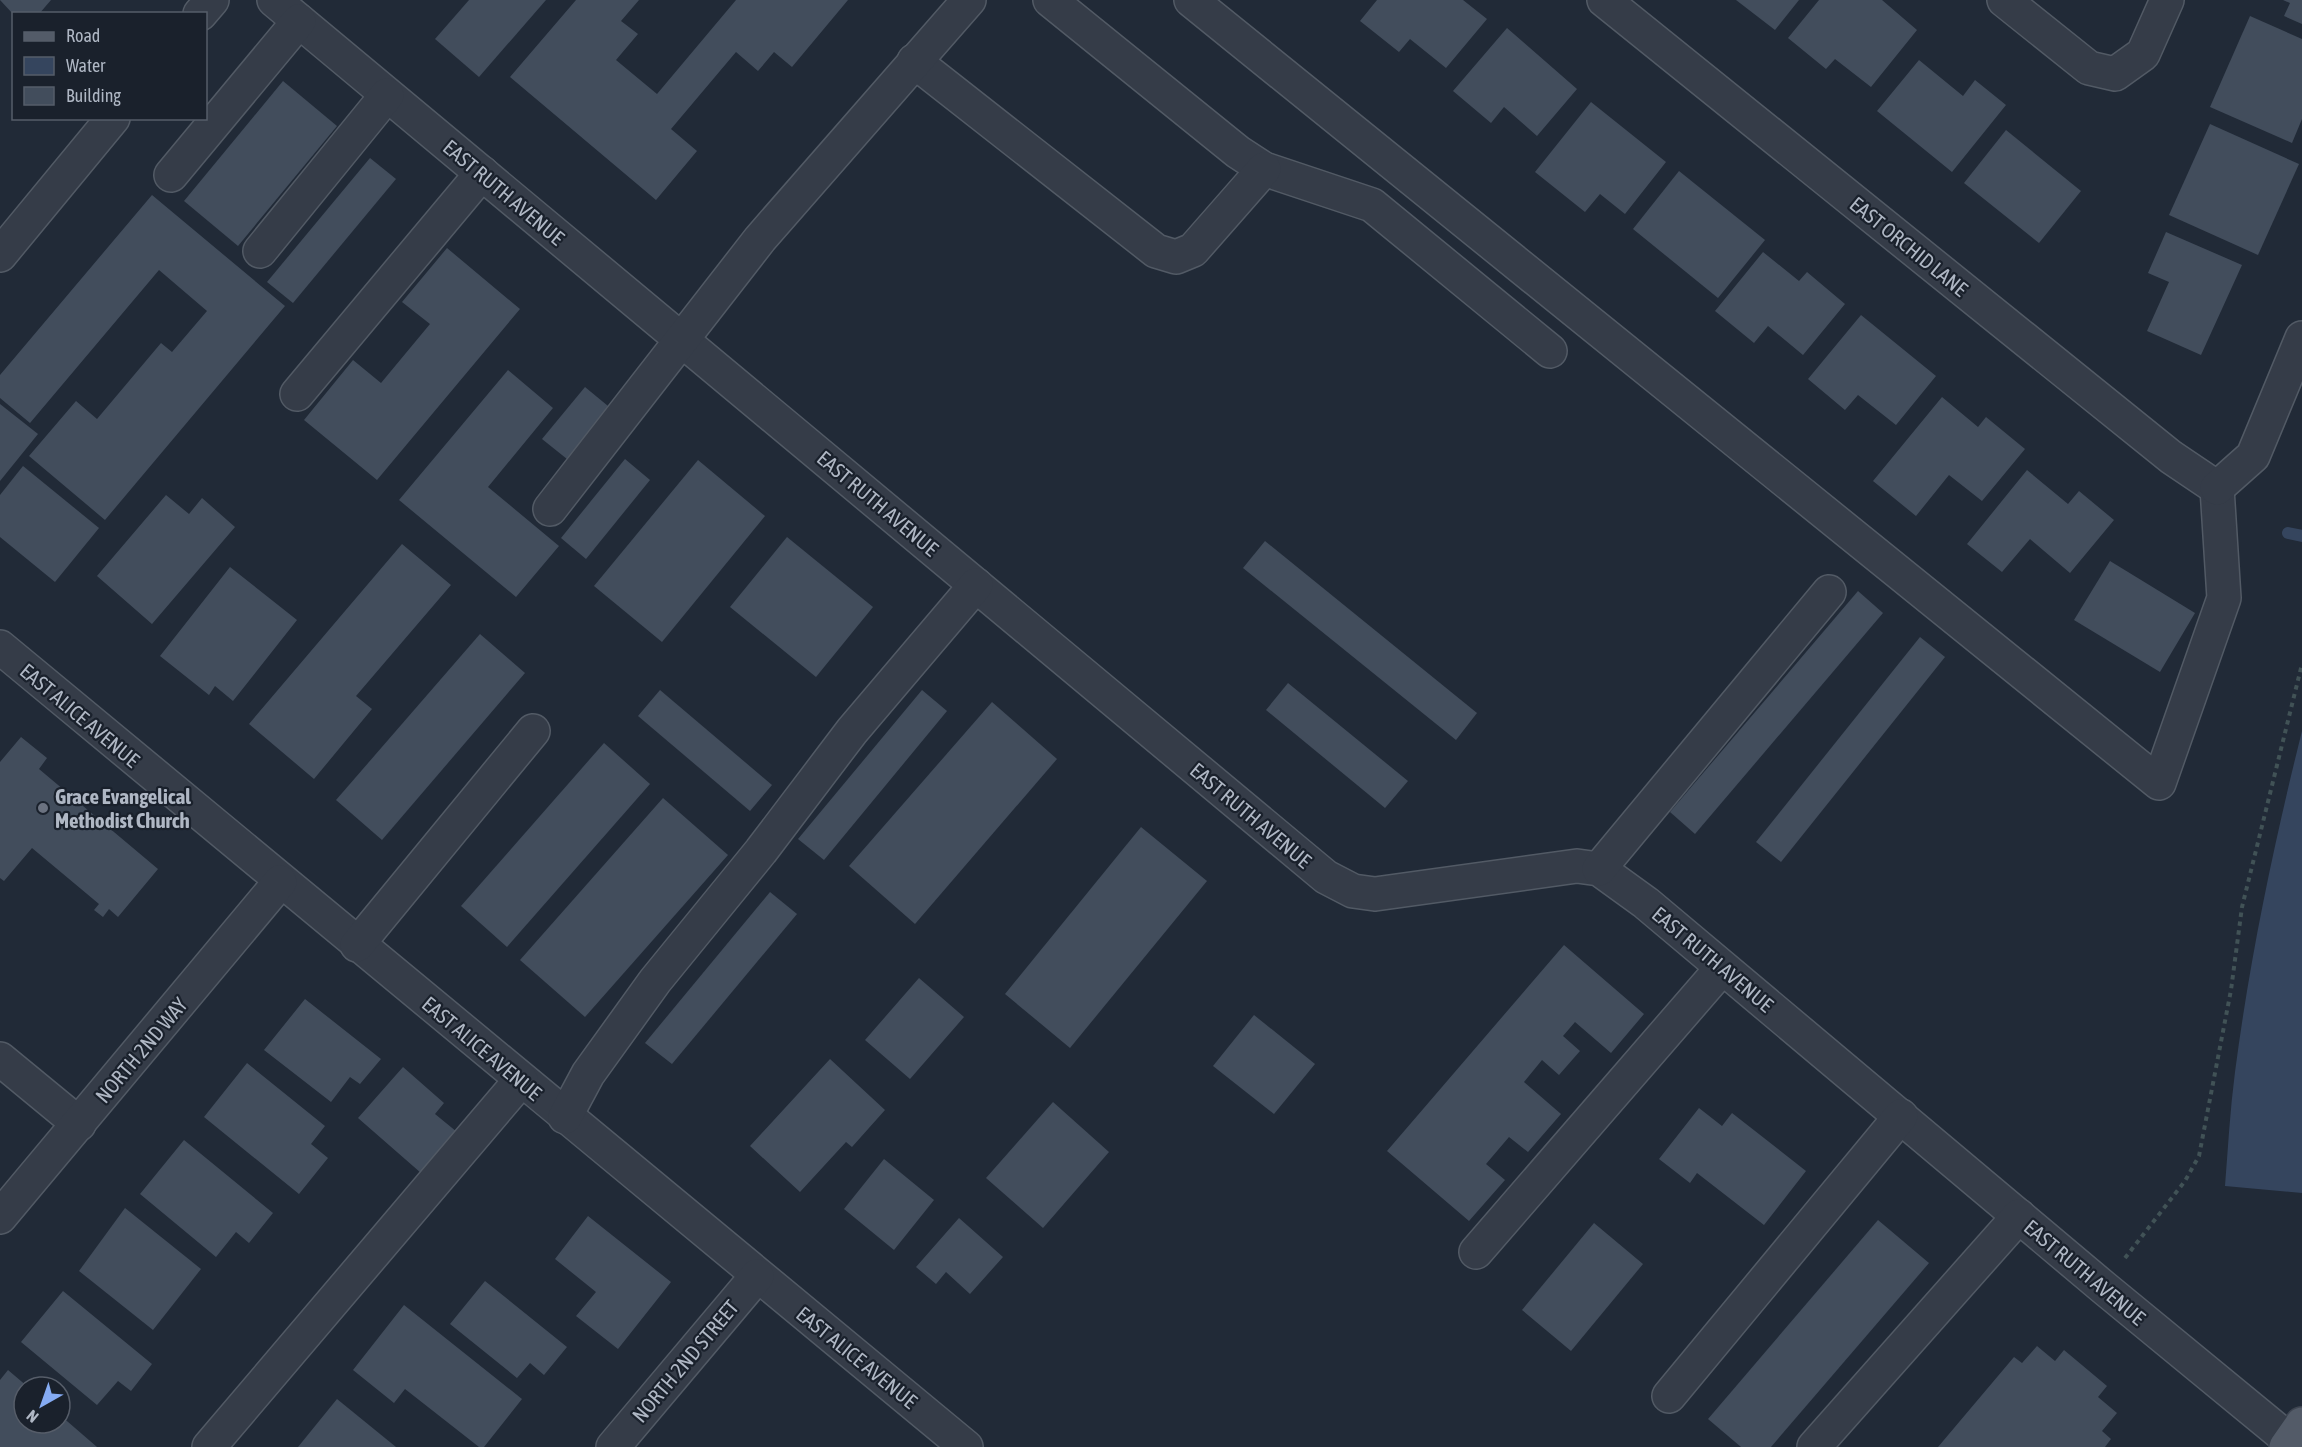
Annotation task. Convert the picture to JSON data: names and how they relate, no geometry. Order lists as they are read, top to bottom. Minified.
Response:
{"streets":{"street":["EAST RUTH AVENUE","EAST ORCHID LANE","EAST ALICE AVENUE","NORTH 2ND WAY","NORTH 2ND STREET"]},"crossings":[["EAST ALICE AVENUE","NORTH 2ND WAY"],["EAST ALICE AVENUE","NORTH 2ND STREET"]],"places":["Grace Evangelical Methodist Church"],"legend":["Road","Water","Building"],"north":"bottom left"}
